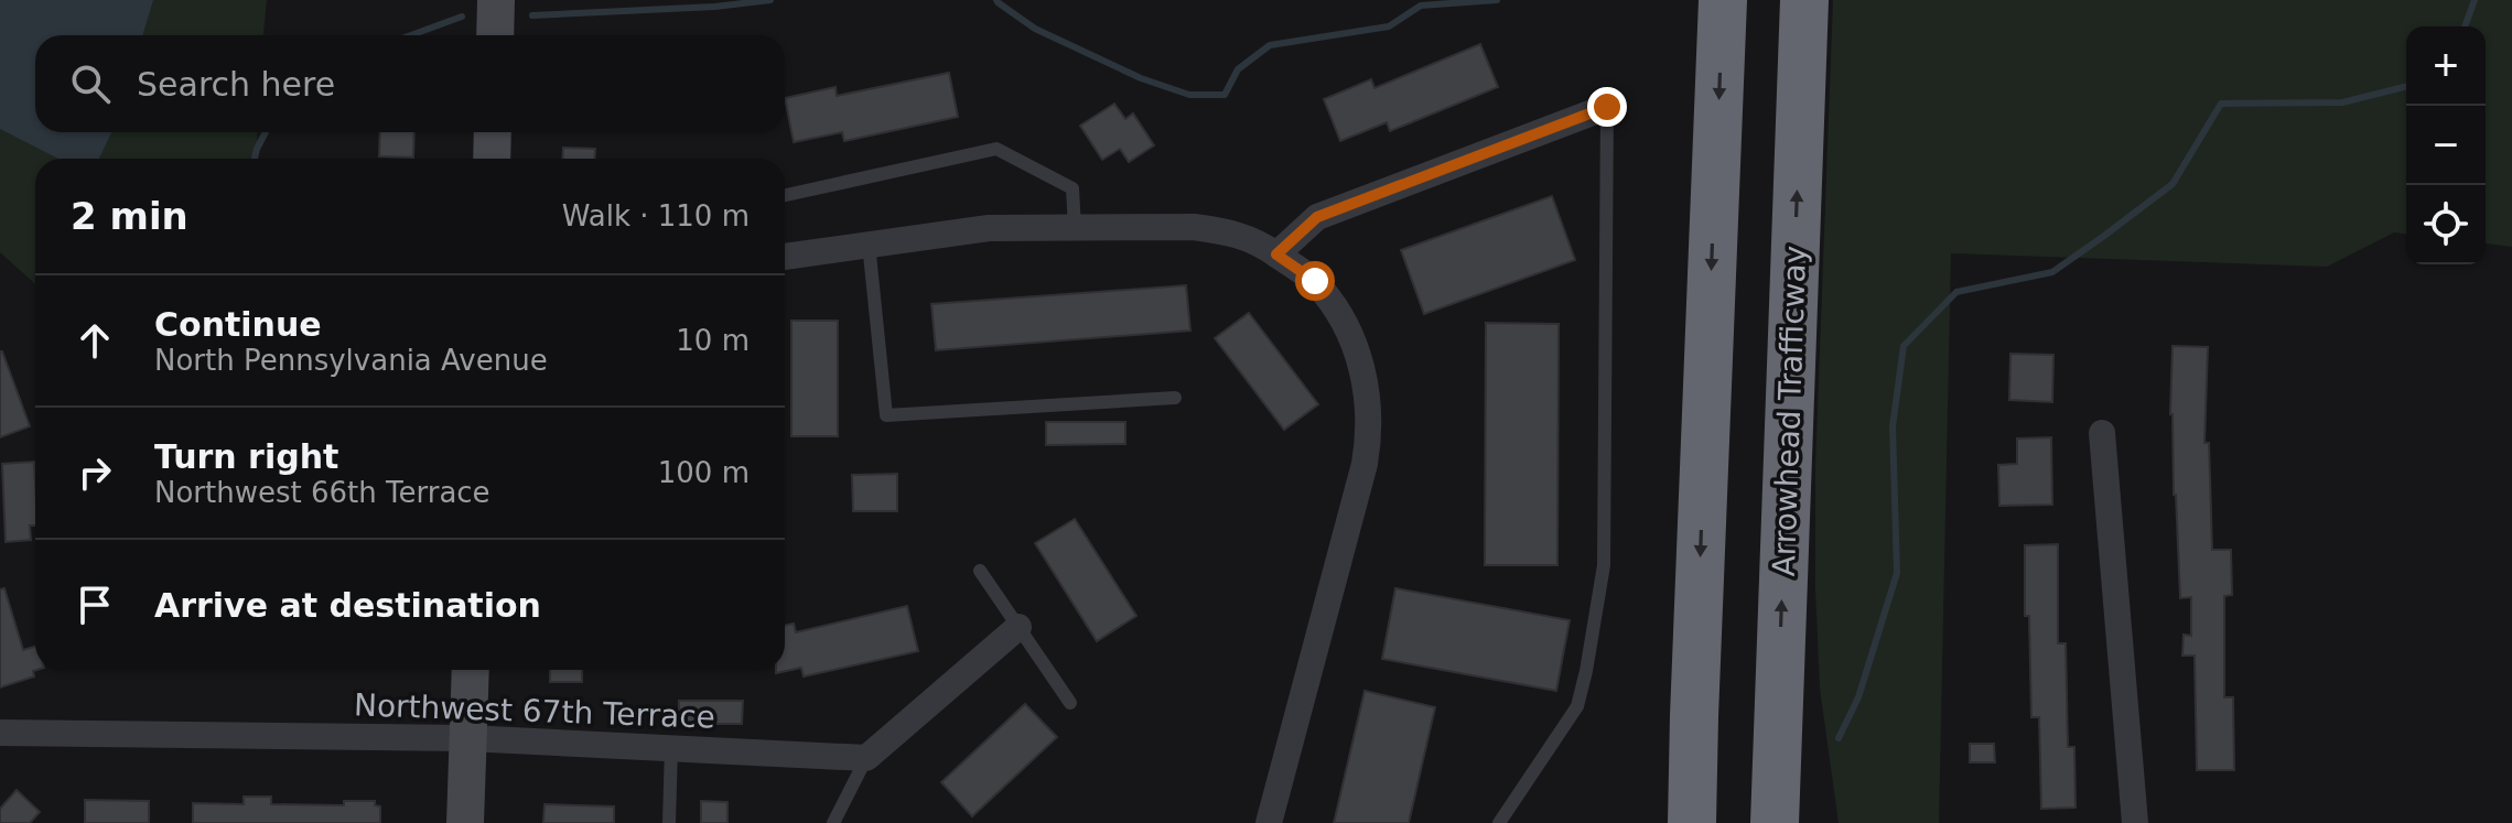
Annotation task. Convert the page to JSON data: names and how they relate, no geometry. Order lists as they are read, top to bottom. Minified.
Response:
{"streets":{"highway":["Arrowhead Trafficway"],"street":["Northwest 67th Terrace"]},"page":{"map_buttons":["+","−"],"search":"Search here","heading":["2 min","Walk · 110 m"],"list":[["Continue","North Pennsylvania Avenue","10 m"],["Turn right","Northwest 66th Terrace","100 m"],"Arrive at destination"]}}
